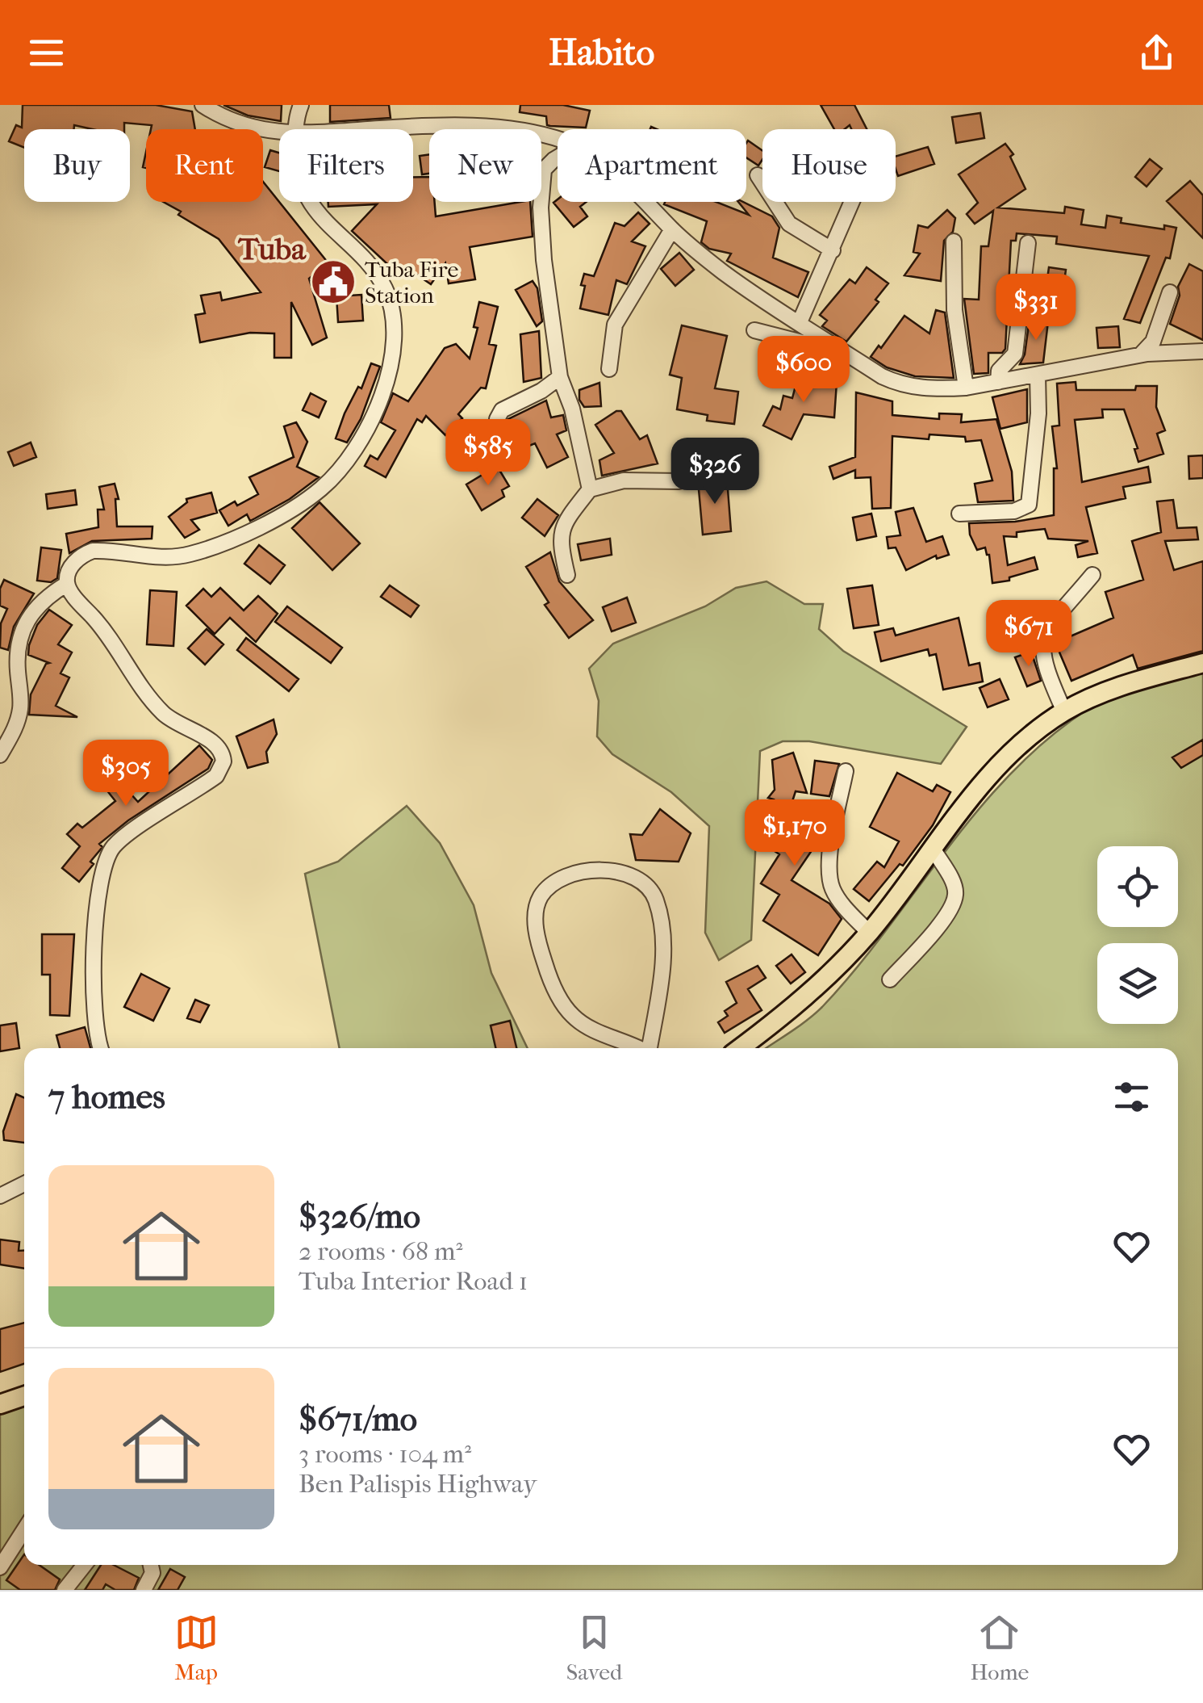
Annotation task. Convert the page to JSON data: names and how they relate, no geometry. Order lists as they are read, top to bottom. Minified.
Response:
{"districts":["Tuba"],"places":{"public building":["Tuba Fire Station"]},"page":{"header":"Habito","chip":["Buy","Rent","Filters","New","Apartment","House"],"price":["$331","$600","$585","$326","$671","$305","$1,170"],"heading":"7 homes","list":[{"name":"$326/mo","note":"2 rooms · 68 m² · Tuba Interior Road 1"},{"name":"$671/mo","note":"3 rooms · 104 m² · Ben Palispis Highway"}],"tabs":["Map","Saved","Home"]}}
